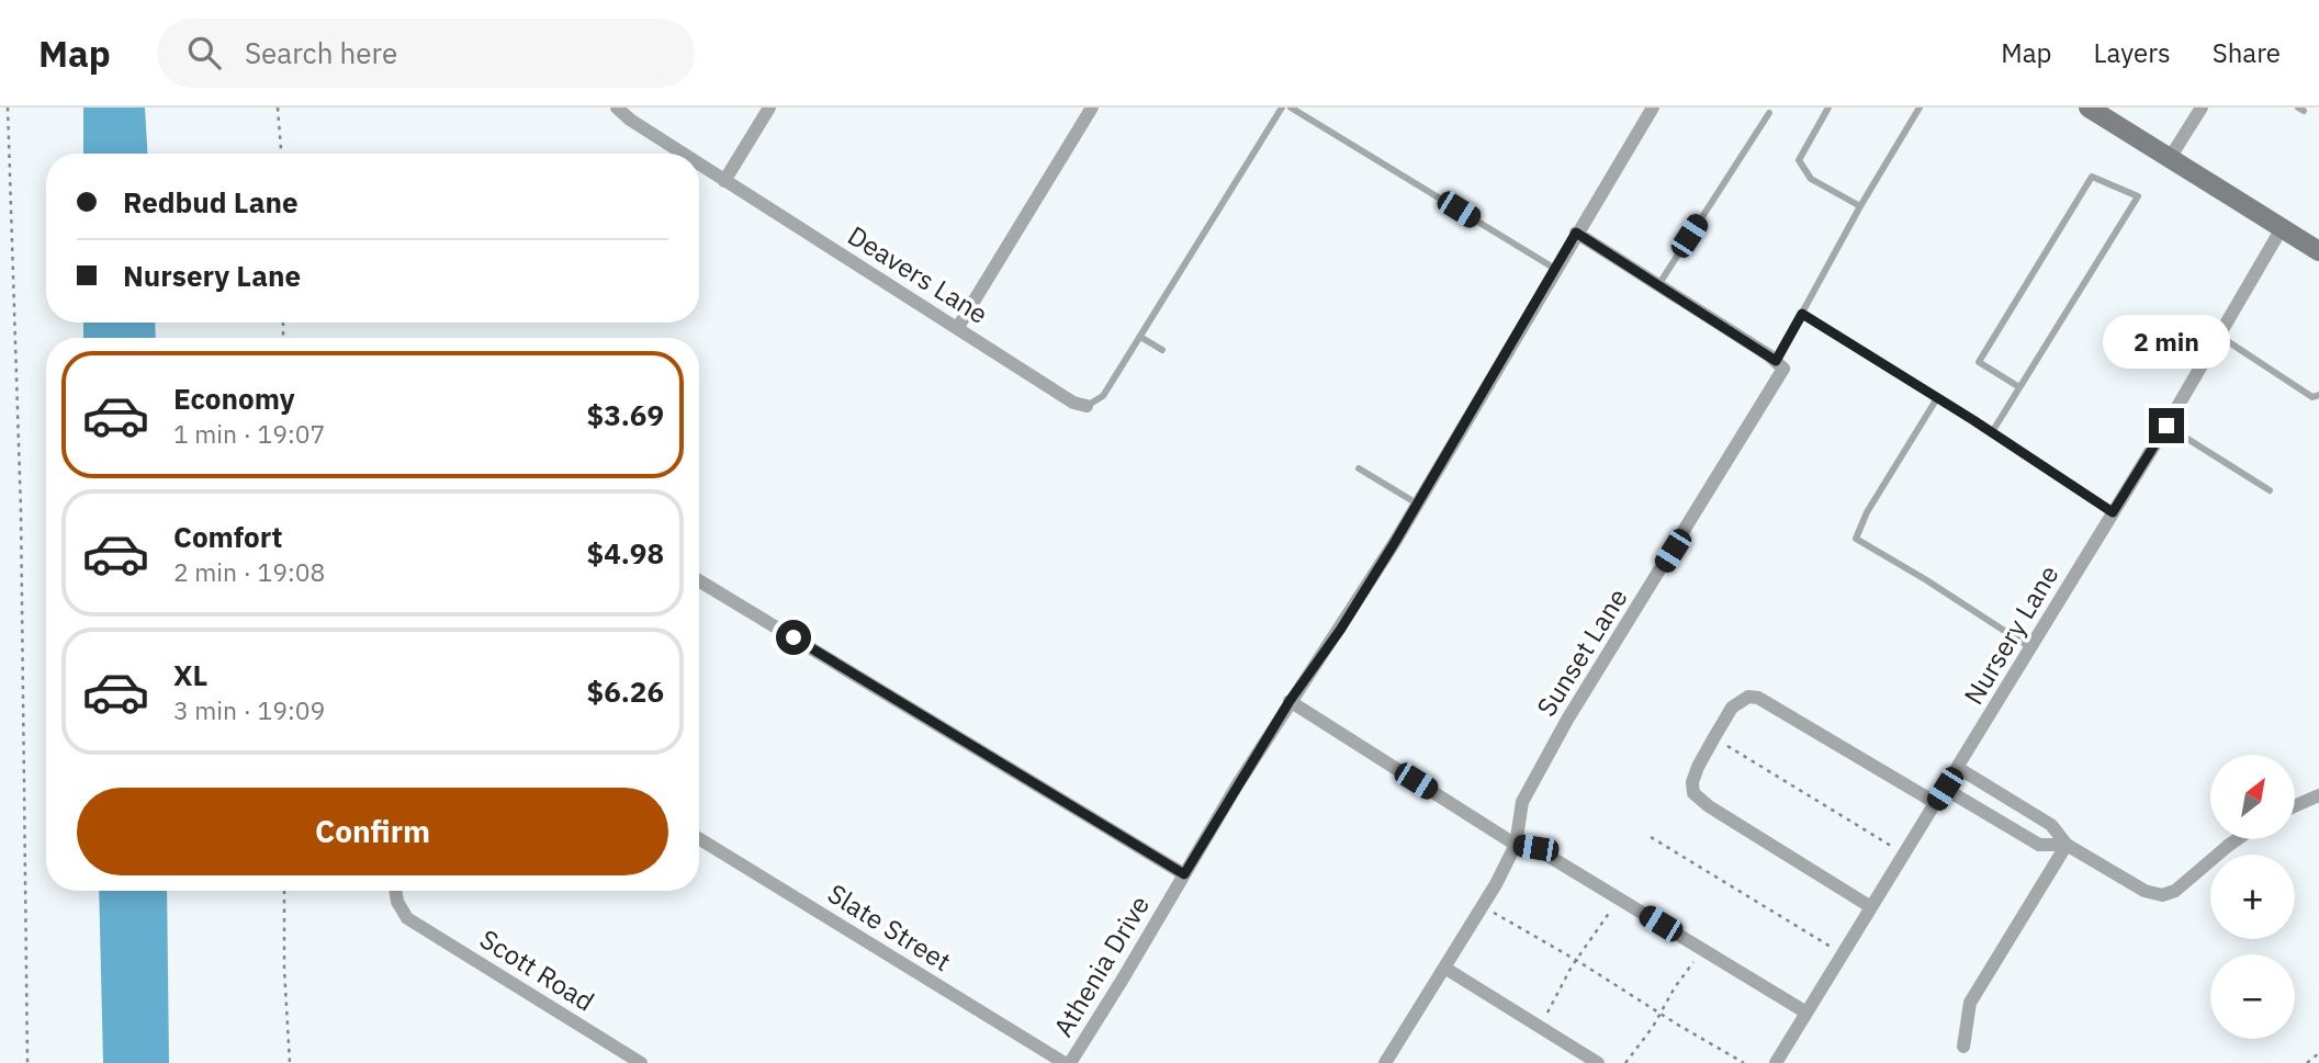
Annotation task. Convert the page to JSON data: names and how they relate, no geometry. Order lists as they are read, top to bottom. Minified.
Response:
{"streets":{"street":["Deavers Lane","Nursery Lane","Sunset Lane","Slate Street","Athenia Drive","Scott Road"]},"crossings":[["Slate Street","Athenia Drive"]],"north":"top right","page":{"header":"Map","search":"Search here","nav":["Map","Layers","Share"],"banner":["Redbud Lane","Nursery Lane"],"bubble":"2 min","list":[{"name":"Economy","note":"1 min · 19:07","value":"$3.69"},{"name":"Comfort","note":"2 min · 19:08","value":"$4.98"},{"name":"XL","note":"3 min · 19:09","value":"$6.26"}],"map_buttons":["+","−"],"buttons":"Confirm"}}
